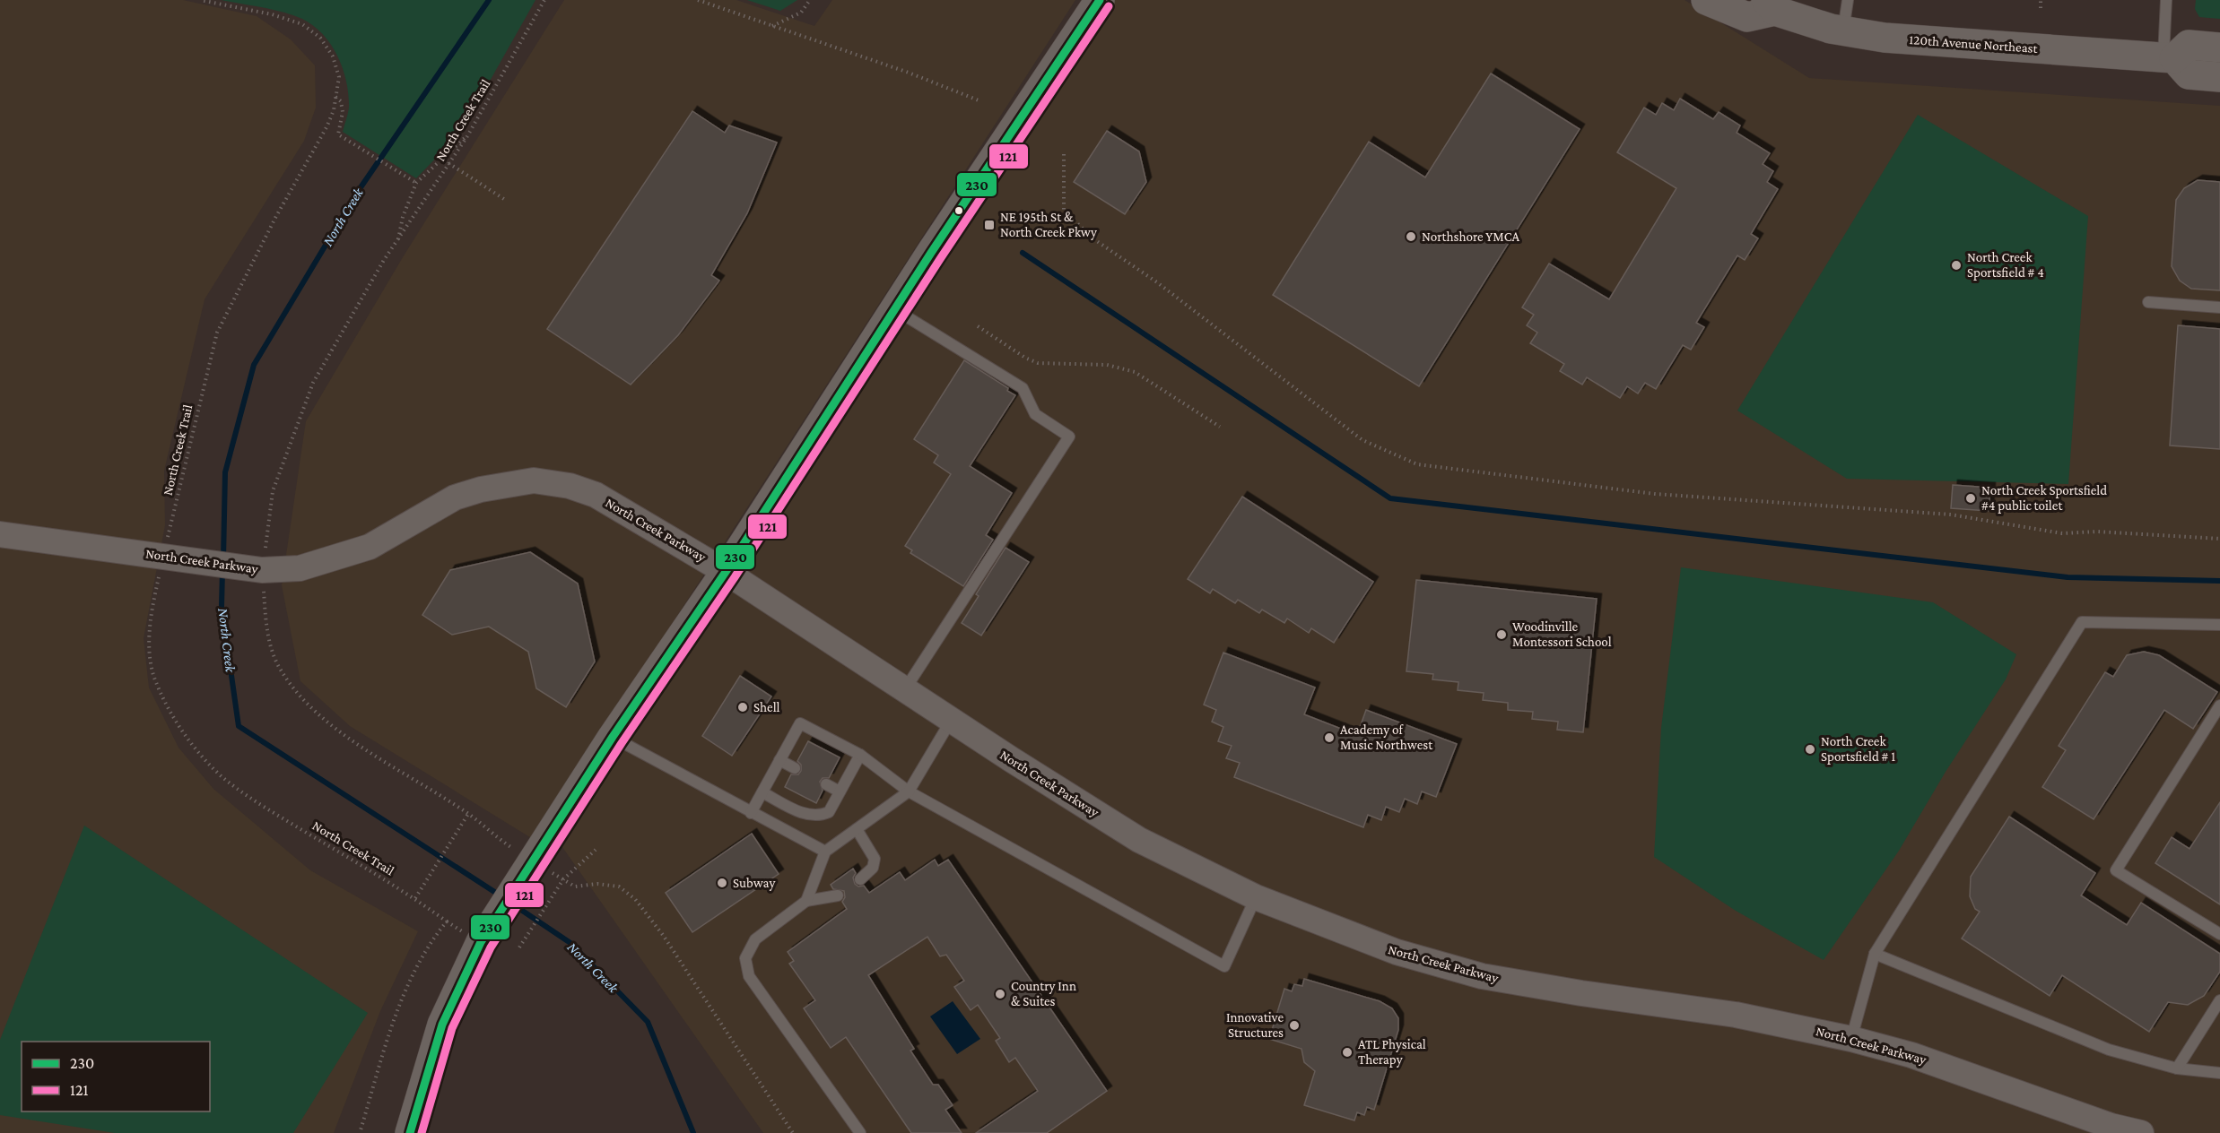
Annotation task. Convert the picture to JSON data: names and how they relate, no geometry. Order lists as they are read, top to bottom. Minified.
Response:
{"streets":{"main road":["120th Avenue Northeast"],"street":["North Creek Parkway"],"path":["North Creek Trail"]},"crossings":[["North Creek Trail","North Creek Parkway"]],"water":["North Creek"],"places":{"transit":["NE 195th St & North Creek Pkwy"],"other":["Northshore YMCA","North Creek Sportsfield # 4","North Creek Sportsfield #4 public toilet","Woodinville Montessori School","Shell","Academy of Music Northwest","North Creek Sportsfield # 1","Subway","Country Inn & Suites","Innovative Structures","ATL Physical Therapy"]},"lines":["transit line 230","transit line 121"],"legend":["230","121"]}
